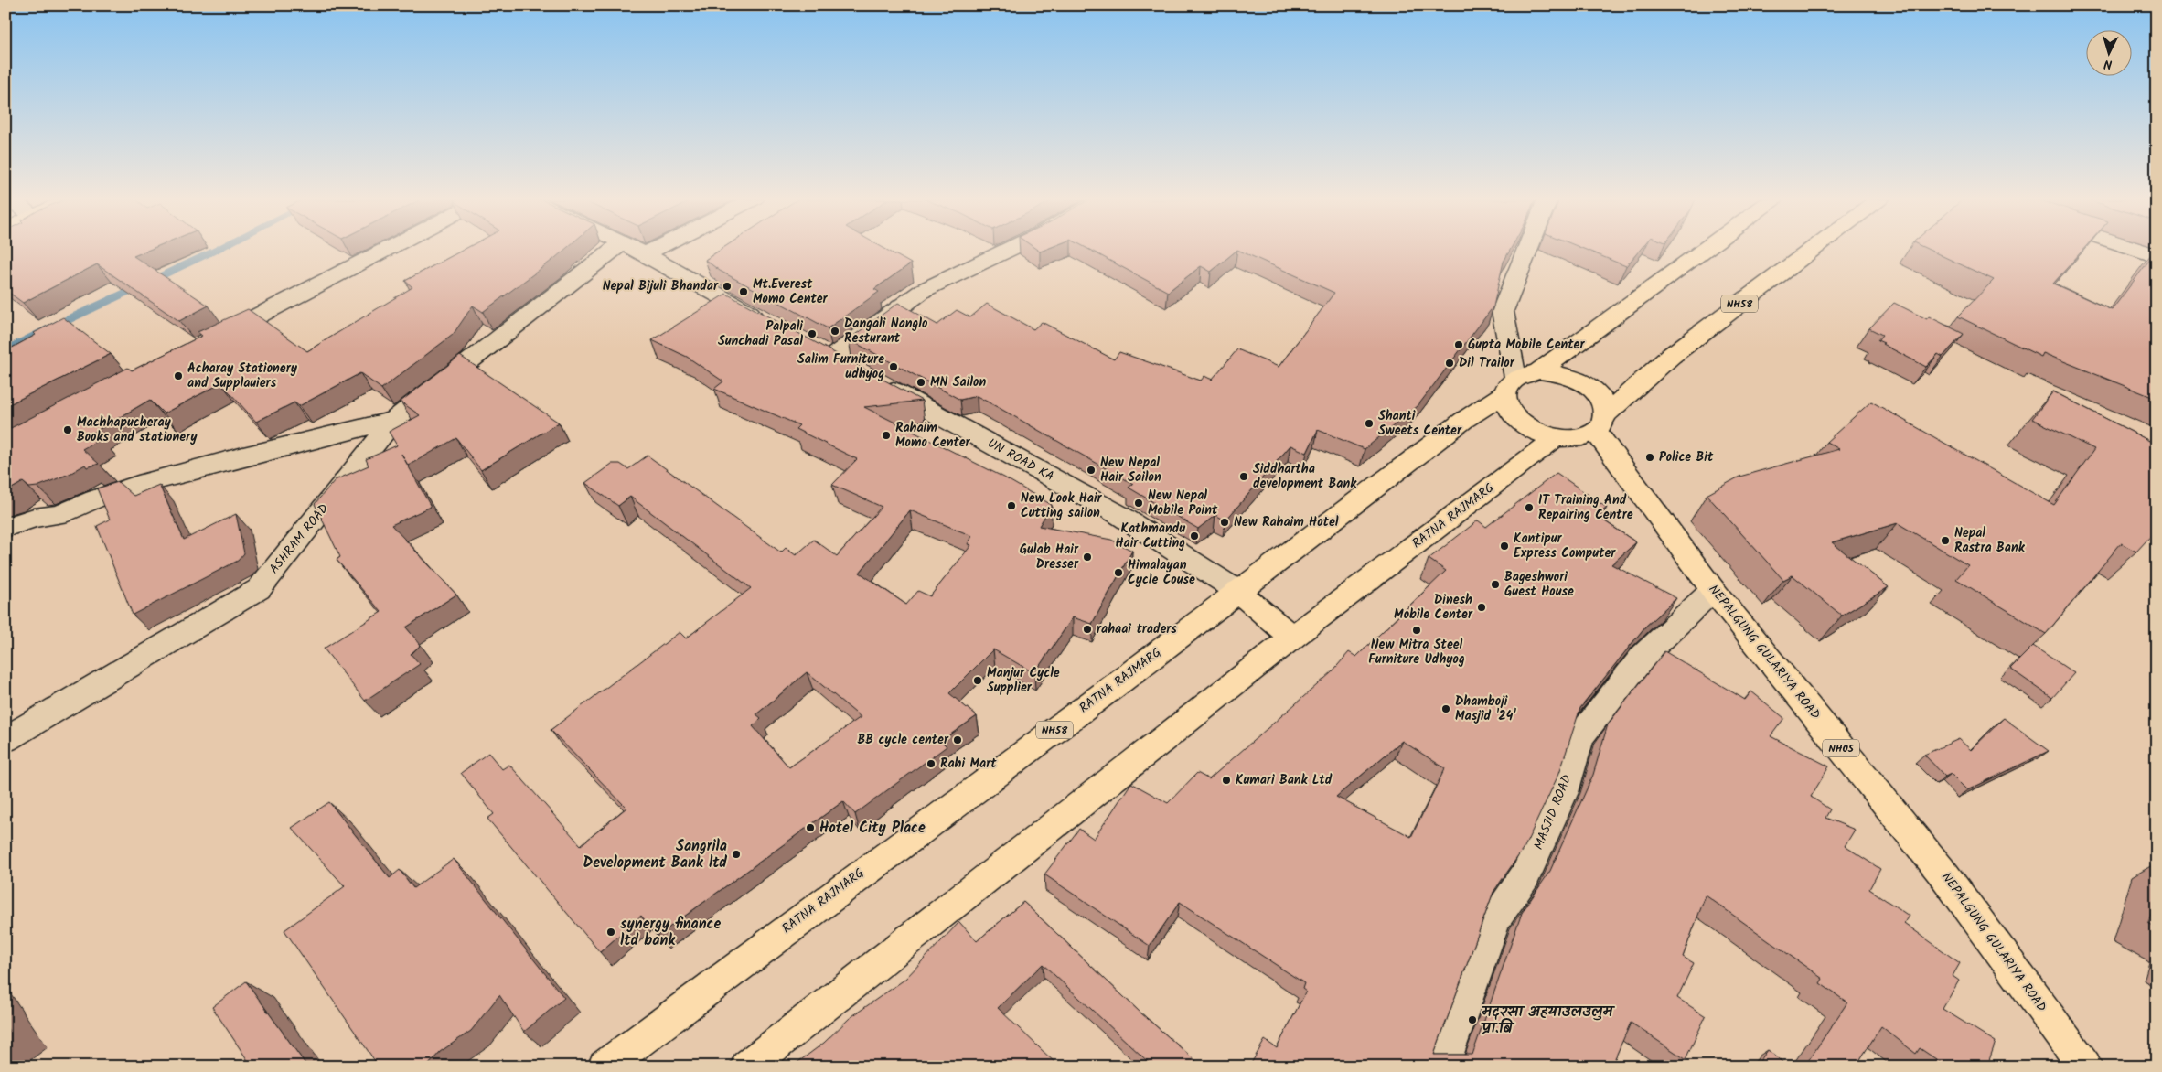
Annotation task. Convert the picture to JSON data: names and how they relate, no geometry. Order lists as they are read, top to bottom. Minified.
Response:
{"streets":{"main road":["NH58","RATNA RAJMARG","NEPALGUNG GULARIYA ROAD","NH05"],"street":["UN ROAD KA","ASHRAM ROAD","MASJID ROAD"]},"crossings":[["NH58","RATNA RAJMARG"],["NH58","NEPALGUNG GULARIYA ROAD"],["UN ROAD KA","RATNA RAJMARG"],["RATNA RAJMARG","NEPALGUNG GULARIYA ROAD"],["NEPALGUNG GULARIYA ROAD","MASJID ROAD"]],"places":["Nepal Bijuli Bhandar","Mt.Everest Momo Center","Dangali Nanglo Resturant","Palpali Sunchadi Pasal","Gupta Mobile Center","Dil Trailor","Salim Furniture udhyog","Acharay Stationery and Supplauiers","MN Sailon","Shanti Sweets Center","Machhapucheray Books and stationery","Rahaim Momo Center","Police Bit","New Nepal Hair Sailon","Siddhartha development Bank","New Nepal Mobile Point","New Look Hair Cutting sailon","IT Training And Repairing Centre","New Rahaim Hotel","Kathmandu Hair Cutting","Nepal Rastra Bank","Kantipur Express Computer","Gulab Hair Dresser","Himalayan Cycle Couse","Bageshwori Guest House","Dinesh Mobile Center","rahaai traders","New Mitra Steel Furniture Udhyog","Manjur Cycle Supplier","Dhamboji Masjid '24'","BB cycle center","Rahi Mart","Kumari Bank Ltd","Hotel City Place","Sangrila Development Bank ltd","synergy finance ltd bank","मदरसा अहयाउलउलुम प्रा.बि"],"north":"bottom"}
